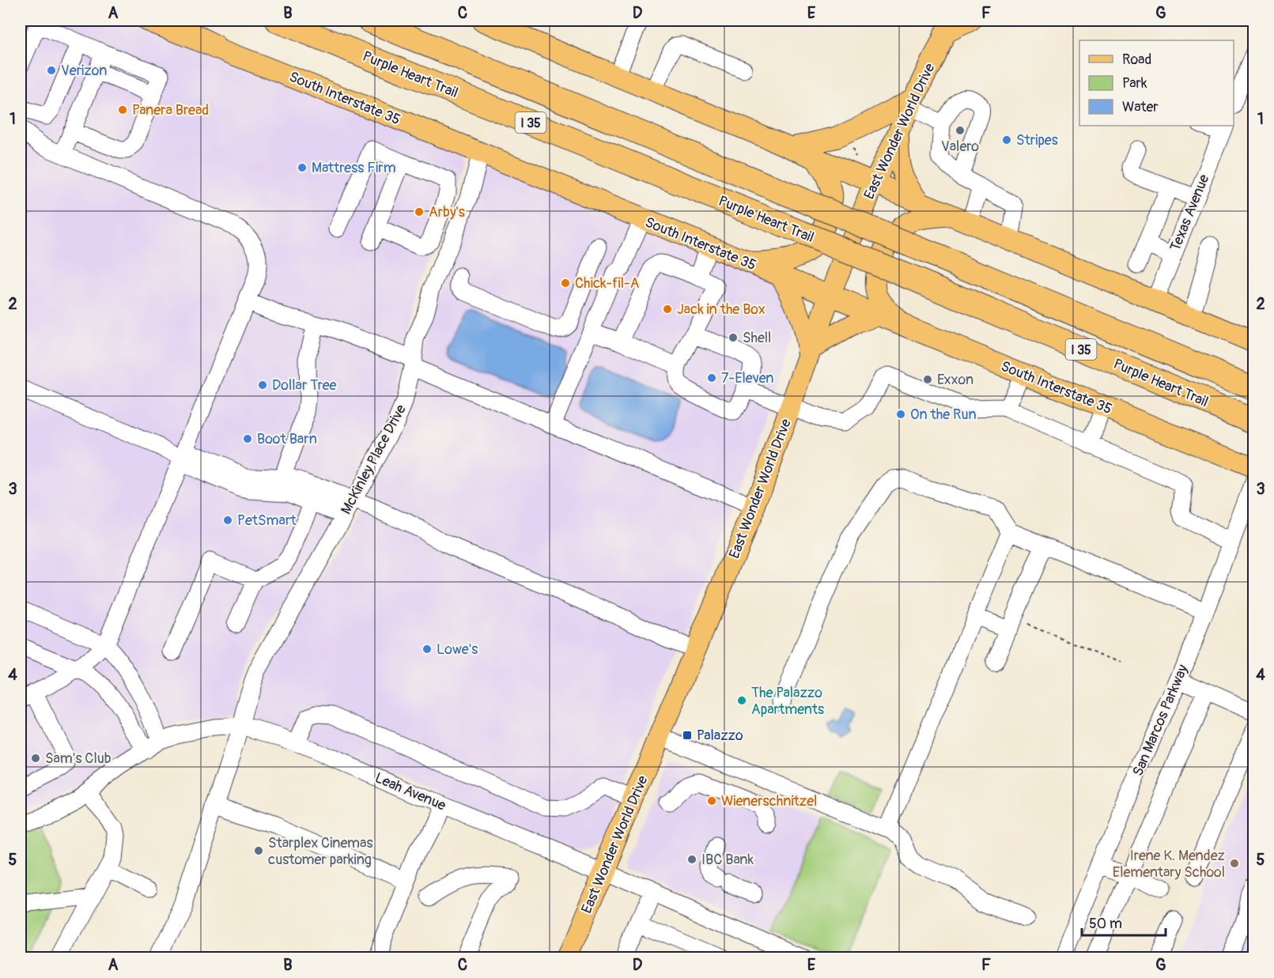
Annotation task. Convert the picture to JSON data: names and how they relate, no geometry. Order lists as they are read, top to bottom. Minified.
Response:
{"streets":{"highway":["Purple Heart Trail","I 35"],"main road":["South Interstate 35","East Wonder World Drive"],"street":["Texas Avenue","McKinley Place Drive","San Marcos Parkway","Leah Avenue"]},"crossings":[["South Interstate 35","East Wonder World Drive"],["South Interstate 35","McKinley Place Drive"],["East Wonder World Drive","Leah Avenue"],["McKinley Place Drive","Leah Avenue"]],"places":{"other":["Verizon","Panera Bread","Valero","Stripes","Mattress Firm","Arby's","Chick-fil-A","Jack in the Box","Shell","7-Eleven","Exxon","Dollar Tree","On the Run","Boot Barn","PetSmart","Lowe's","The Palazzo Apartments","Sam's Club","Wienerschnitzel","Starplex Cinemas customer parking","IBC Bank","Irene K. Mendez Elementary School"],"transit":["Palazzo"]},"legend":["Road","Park","Water"],"scale_bar":"50 m","grid":{"columns":["A","B","C","D","E","F","G"],"rows":["1","2","3","4","5"]}}
